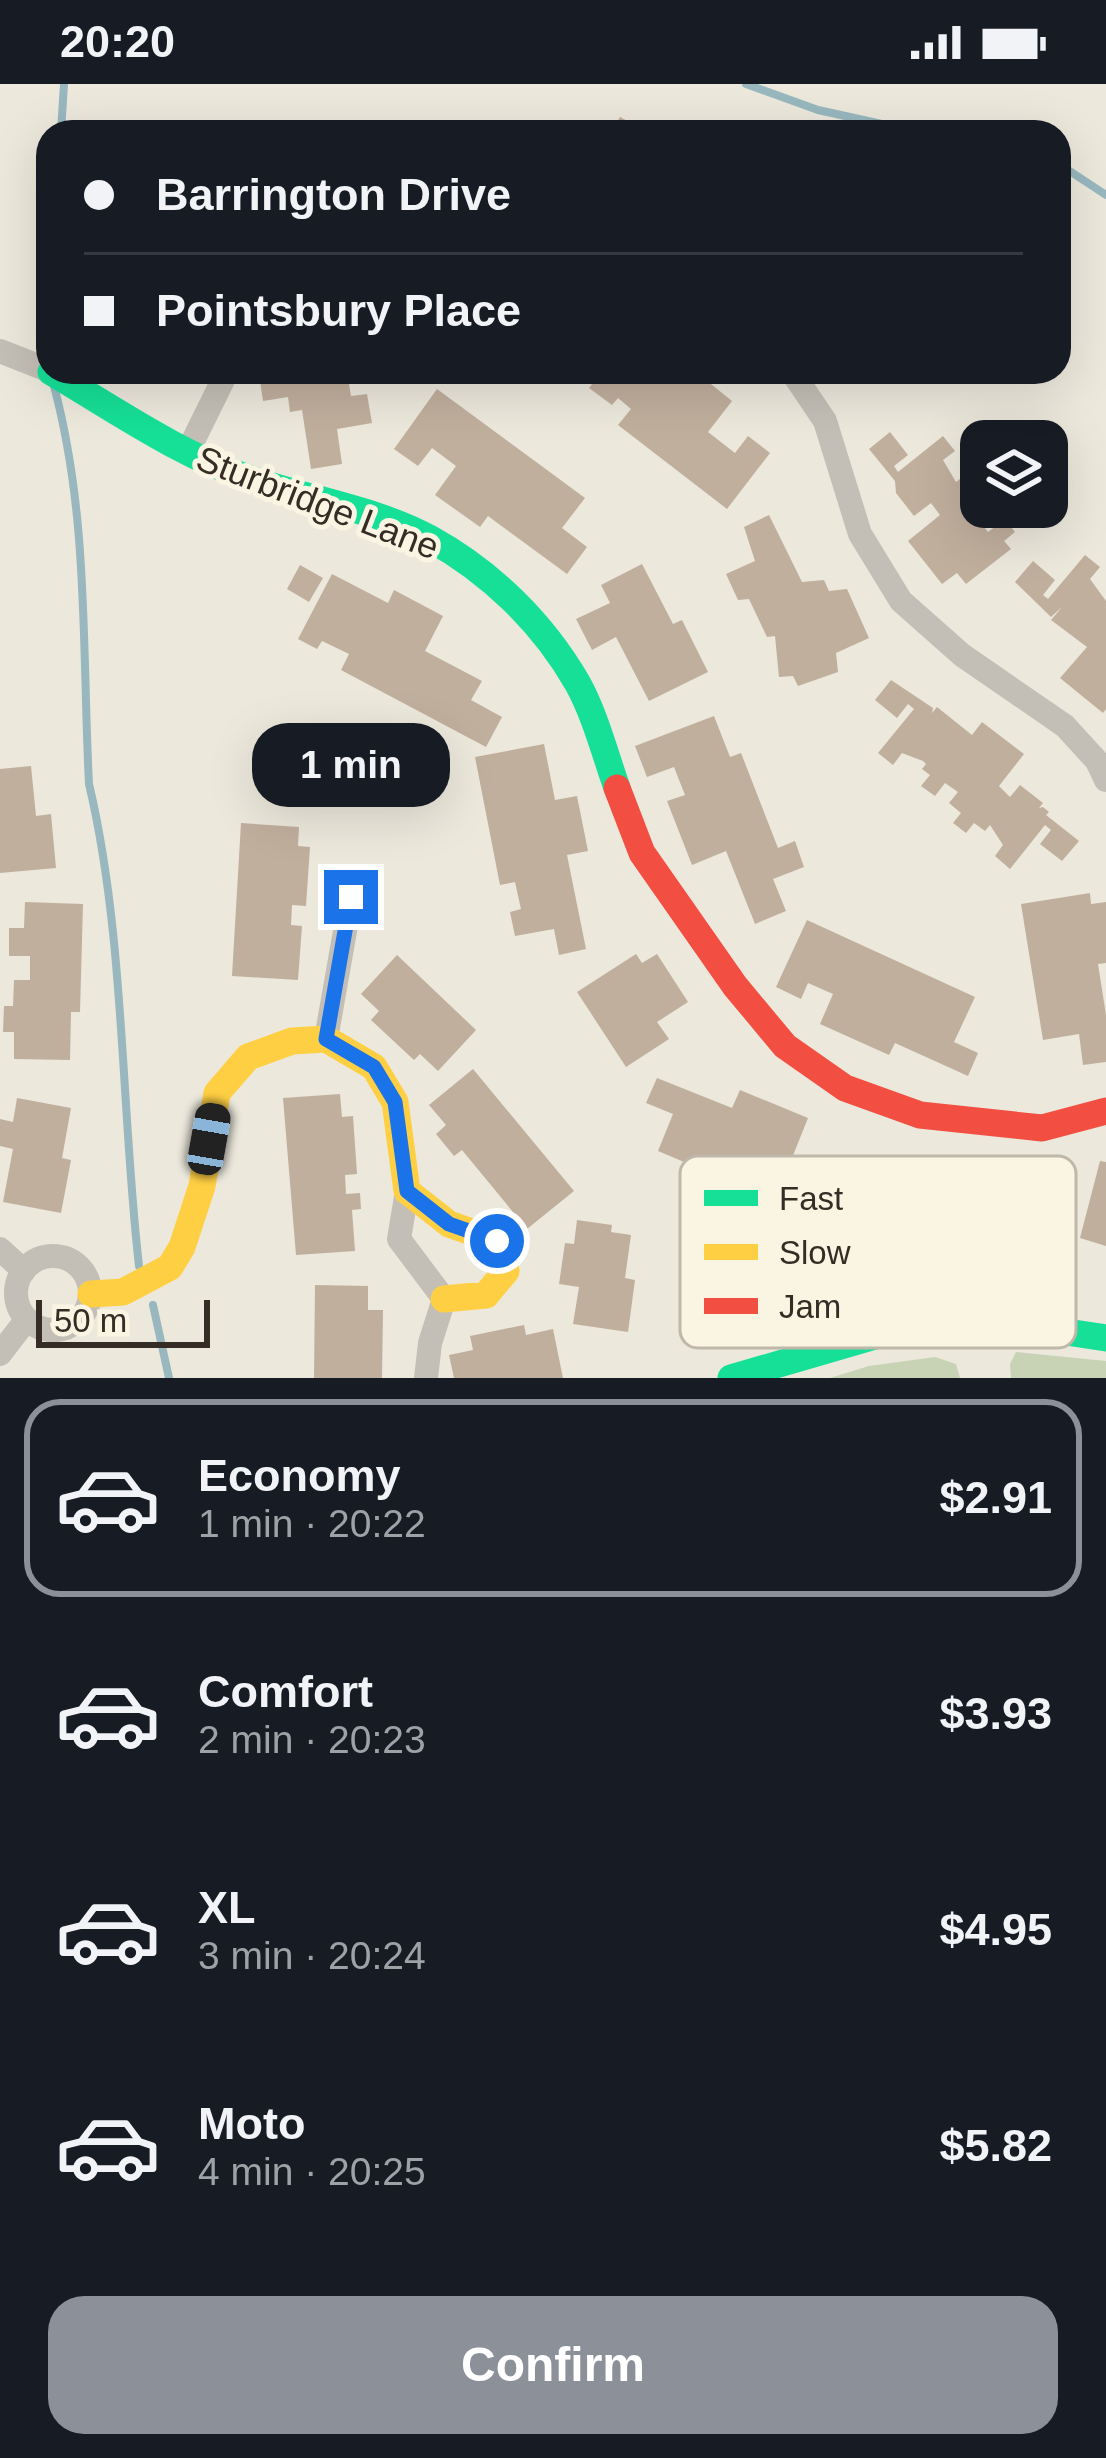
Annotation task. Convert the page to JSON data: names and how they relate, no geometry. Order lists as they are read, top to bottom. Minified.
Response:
{"streets":{"street":["Sturbridge Lane"]},"legend":["Fast","Slow","Jam"],"scale_bar":"50 m","page":{"status":"20:20","banner":["Barrington Drive","Pointsbury Place"],"bubble":"1 min","scale":"50 m","list":[{"name":"Economy","note":"1 min · 20:22","value":"$2.91"},{"name":"Comfort","note":"2 min · 20:23","value":"$3.93"},{"name":"XL","note":"3 min · 20:24","value":"$4.95"},{"name":"Moto","note":"4 min · 20:25","value":"$5.82"}],"buttons":"Confirm"}}
